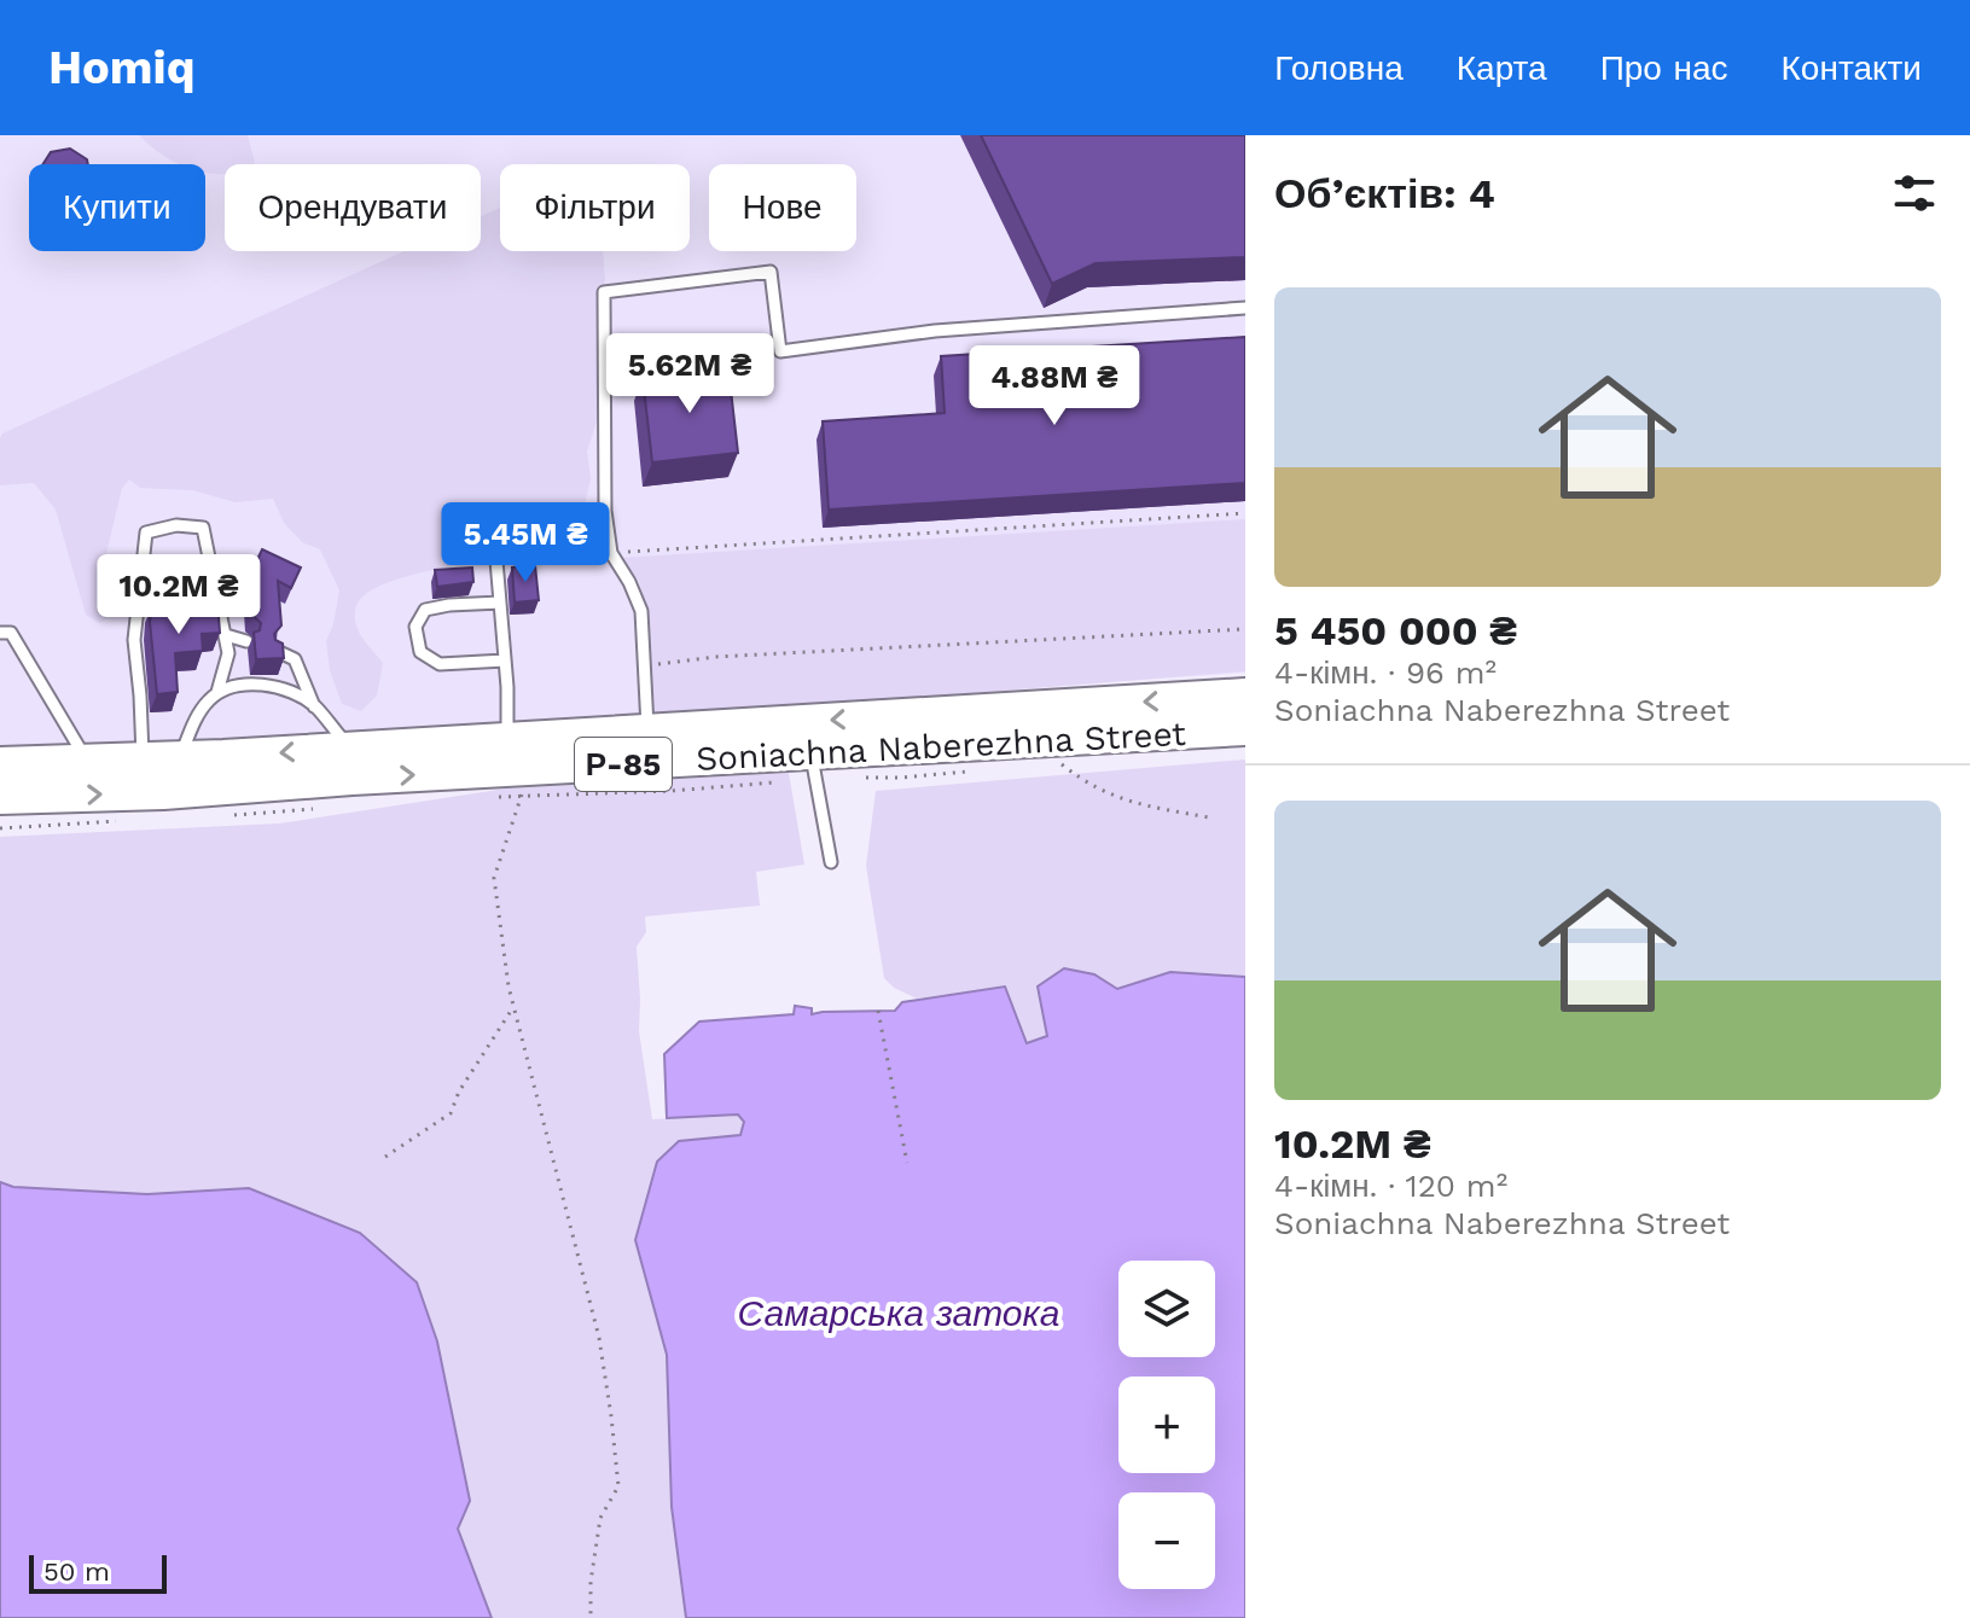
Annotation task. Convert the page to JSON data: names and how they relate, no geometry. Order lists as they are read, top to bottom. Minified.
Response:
{"streets":{"main road":["Soniachna Naberezhna Street","Р-85"]},"water":["Самарська затока"],"scale_bar":"50 m","page":{"header":"Homiq","nav":["Головна","Карта","Про нас","Контакти"],"heading":"Об’єктів: 4","chip":["Купити","Орендувати","Фільтри","Нове"],"list":[{"name":"5 450 000 ₴","note":"4-кімн. · 96 m² · Soniachna Naberezhna Street"},{"name":"10.2M ₴","note":"4-кімн. · 120 m² · Soniachna Naberezhna Street"}],"price":["5.62M ₴","4.88M ₴","5.45M ₴","10.2M ₴"],"map_buttons":["+","−"],"scale":"50 m"}}
